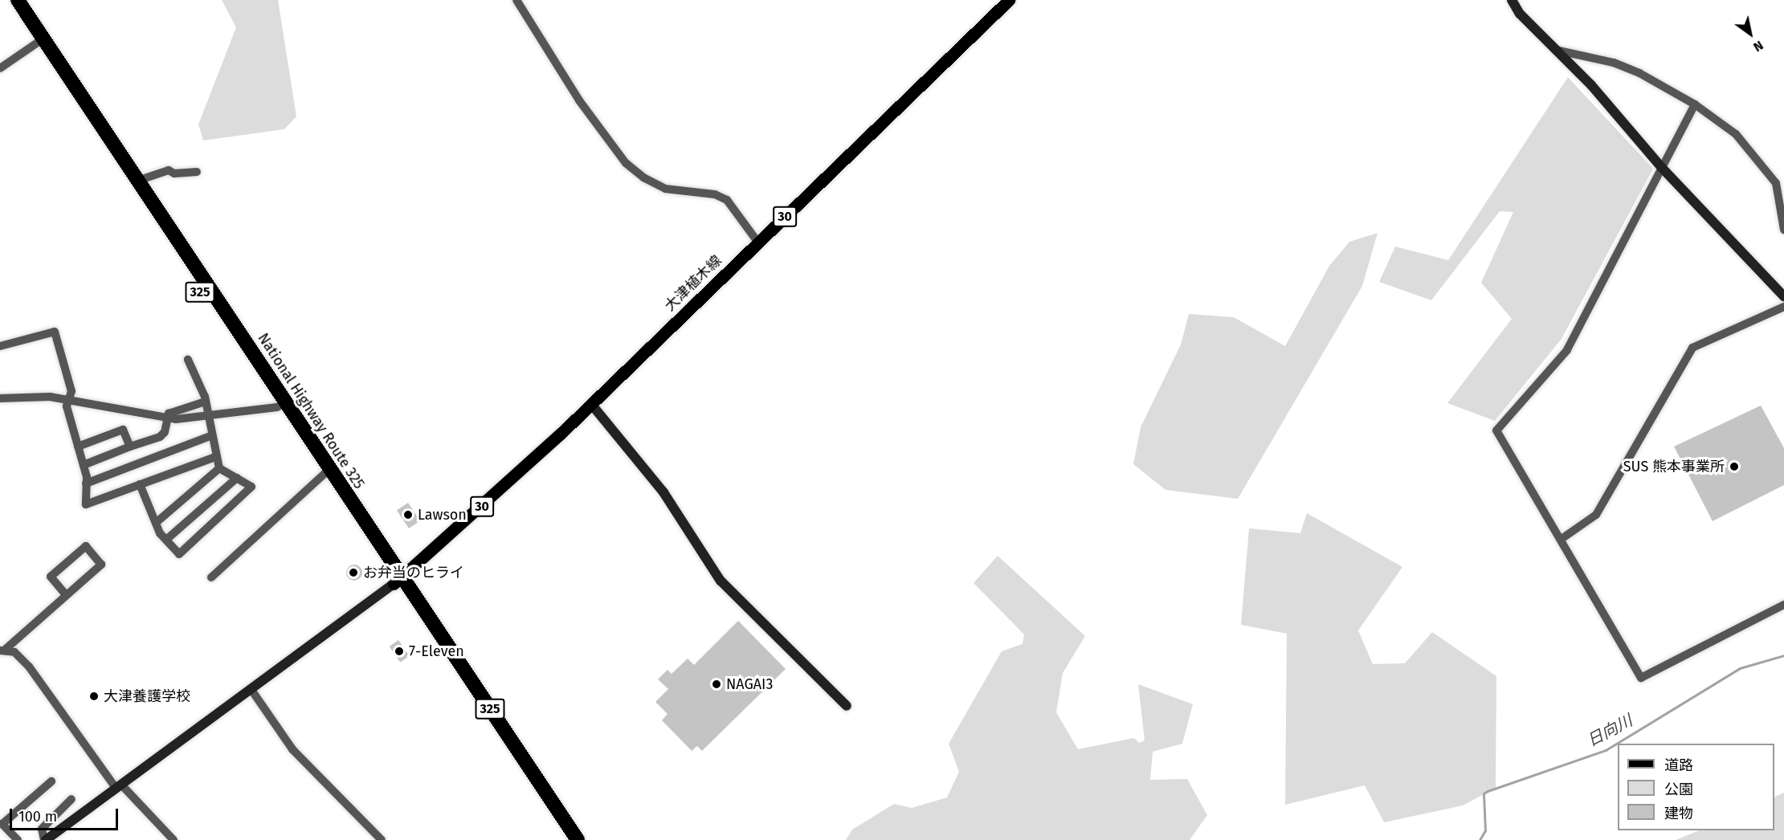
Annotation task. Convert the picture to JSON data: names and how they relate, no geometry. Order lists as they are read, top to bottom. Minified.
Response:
{"streets":{"highway":["325","National Highway Route 325"],"main road":["30","大津植木線"]},"crossings":[["大津植木線","National Highway Route 325"]],"water":["日向川"],"places":["SUS 熊本事業所","Lawson","お弁当のヒライ","7-Eleven","NAGAI3","大津養護学校"],"legend":["道路","公園","建物"],"scale_bar":"100 m","north":"bottom right"}
